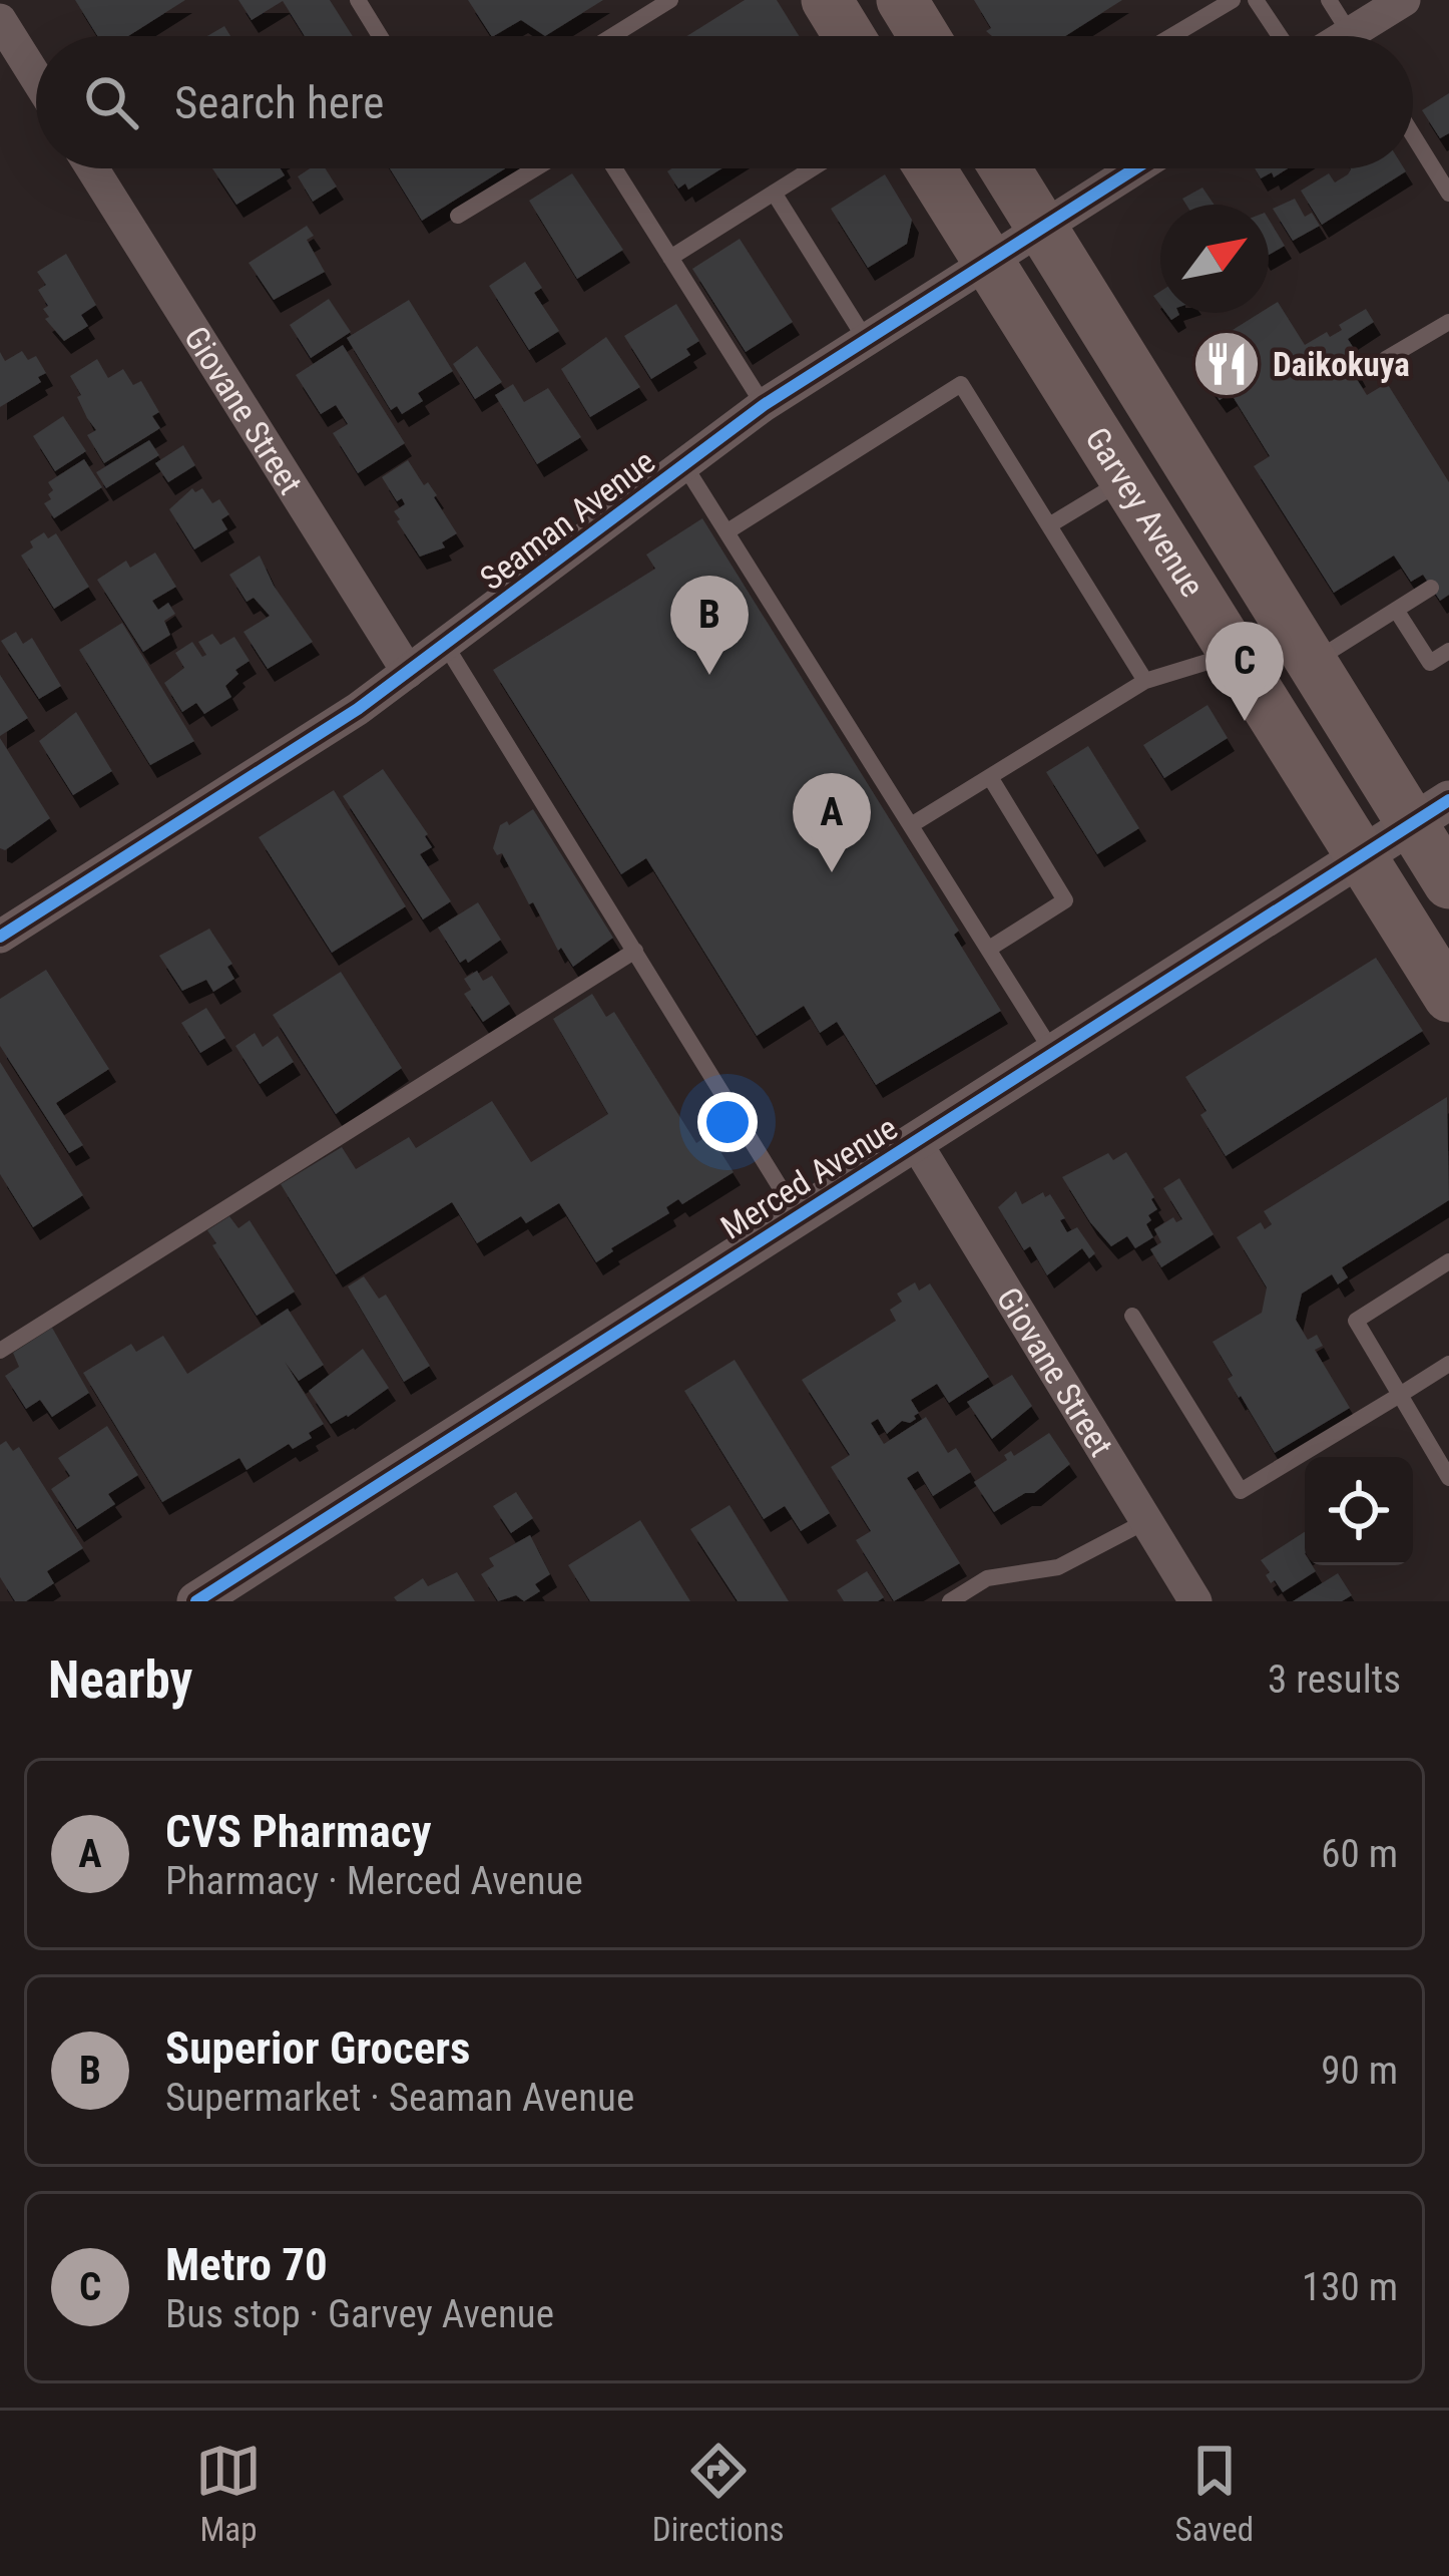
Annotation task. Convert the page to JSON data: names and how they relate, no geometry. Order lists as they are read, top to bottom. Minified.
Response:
{"streets":{"main road":["Garvey Avenue"],"street":["Giovane Street","Seaman Avenue","Merced Avenue"]},"crossings":[["Giovane Street","Seaman Avenue"],["Giovane Street","Merced Avenue"],["Garvey Avenue","Seaman Avenue"],["Garvey Avenue","Merced Avenue"]],"places":{"restaurant":["Daikokuya"]},"north":"top right","page":{"search":"Search here","pins":["B","C","A"],"heading":["Nearby","3 results"],"list":[{"mark":"A","name":"CVS Pharmacy","note":"Pharmacy · Merced Avenue","value":"60 m"},{"mark":"B","name":"Superior Grocers","note":"Supermarket · Seaman Avenue","value":"90 m"},{"mark":"C","name":"Metro 70","note":"Bus stop · Garvey Avenue","value":"130 m"}],"nav":["Map","Directions","Saved"]}}
